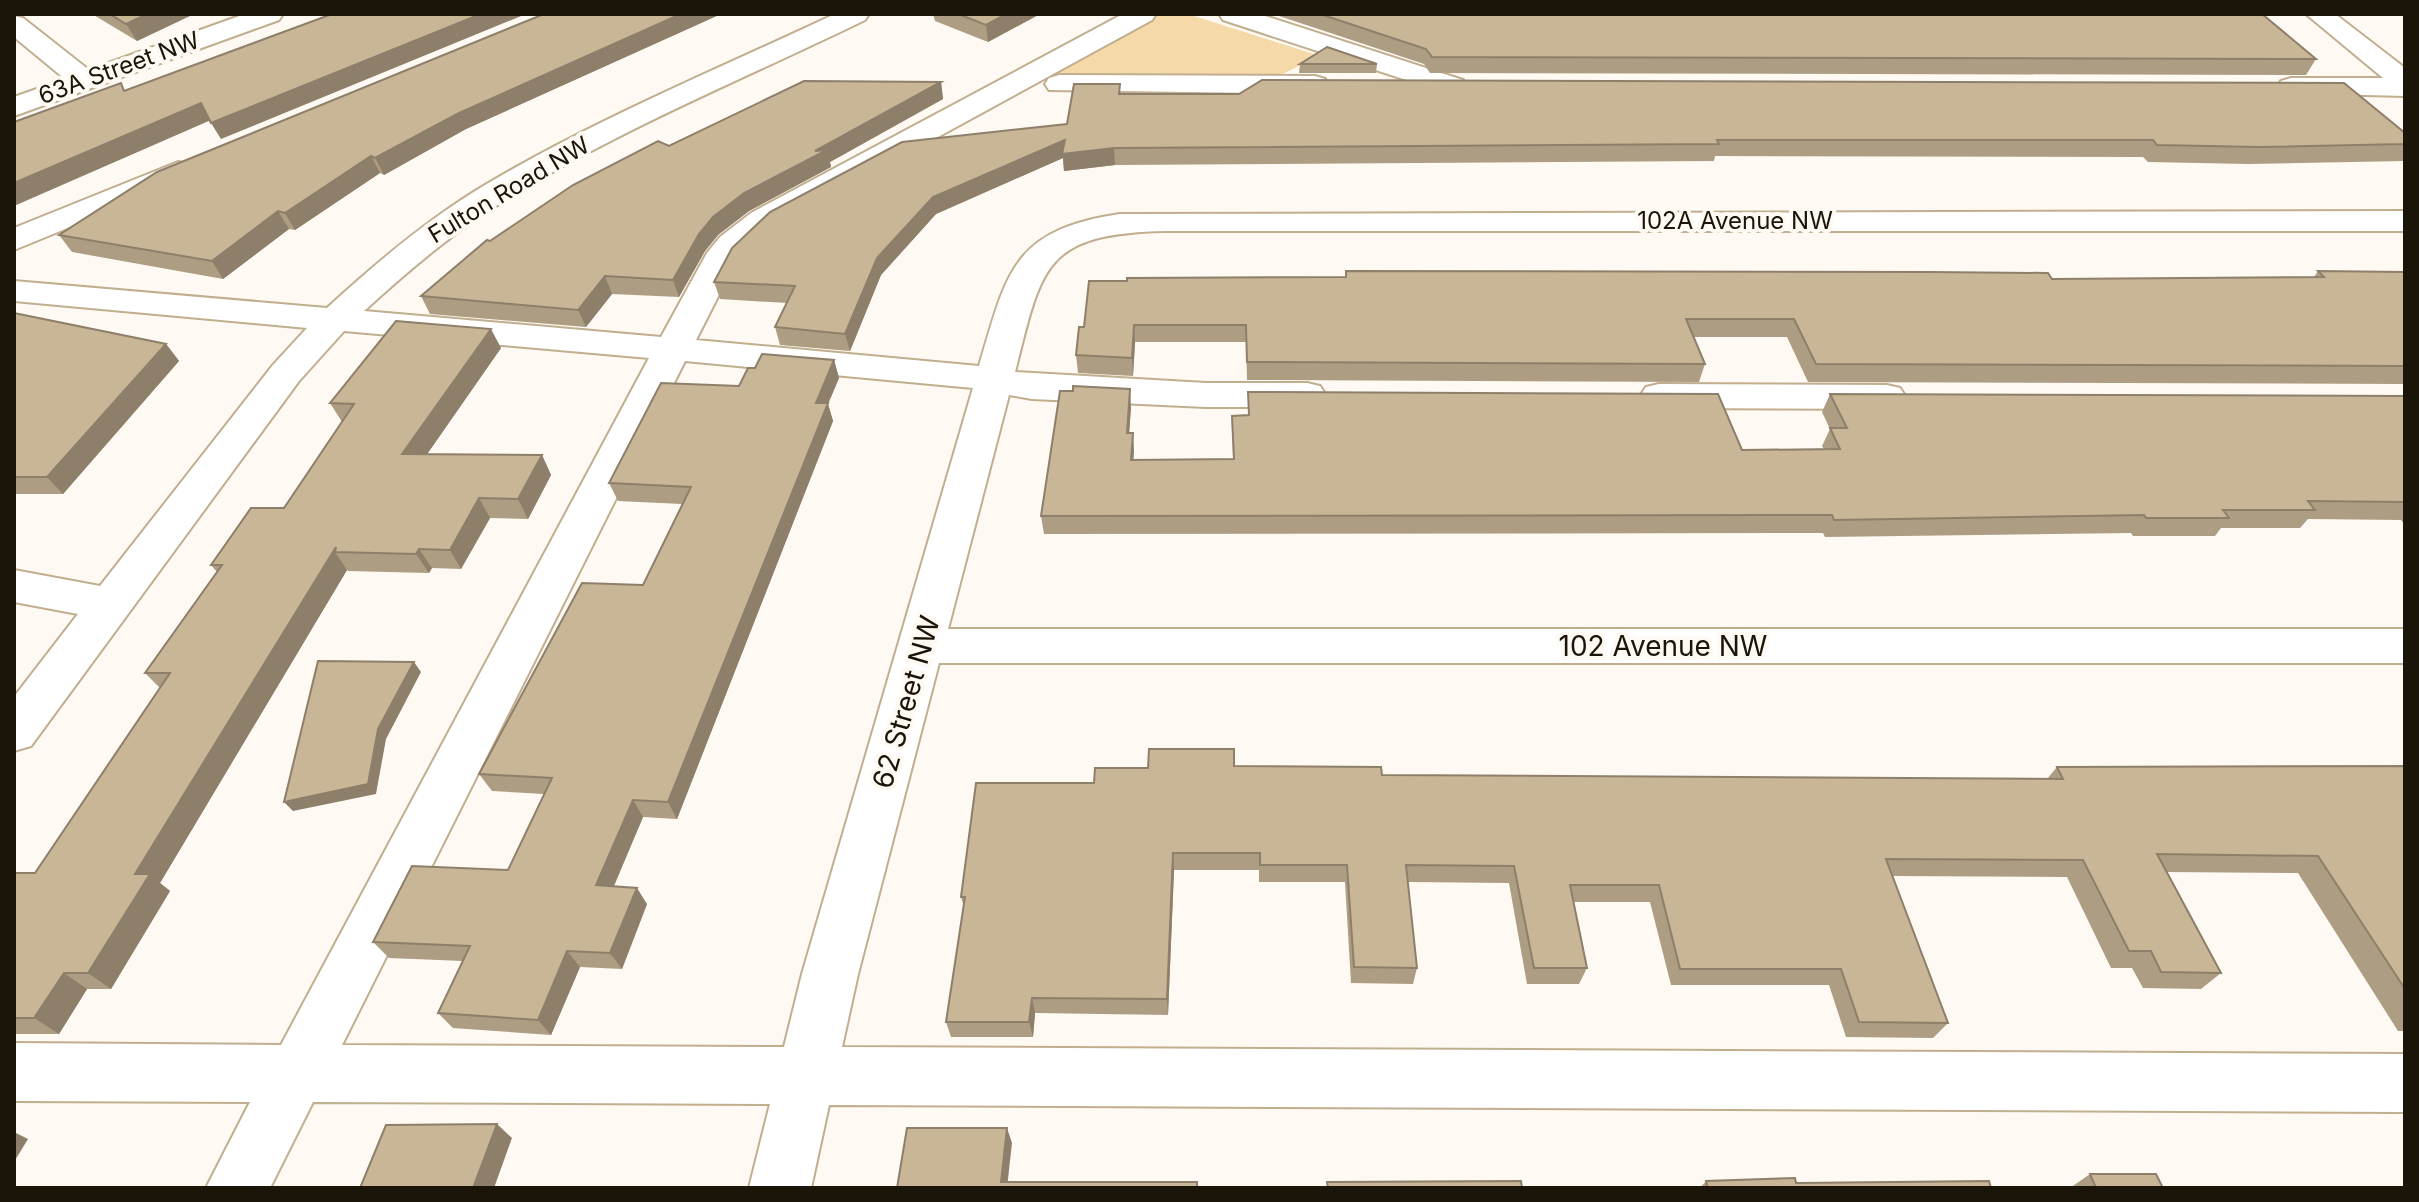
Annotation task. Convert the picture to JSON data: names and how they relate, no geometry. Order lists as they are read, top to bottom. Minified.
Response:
{"streets":{"street":["63A Street NW","Fulton Road NW","102A Avenue NW","102 Avenue NW","62 Street NW"]},"crossings":[["102A Avenue NW","62 Street NW"],["102 Avenue NW","62 Street NW"]]}
